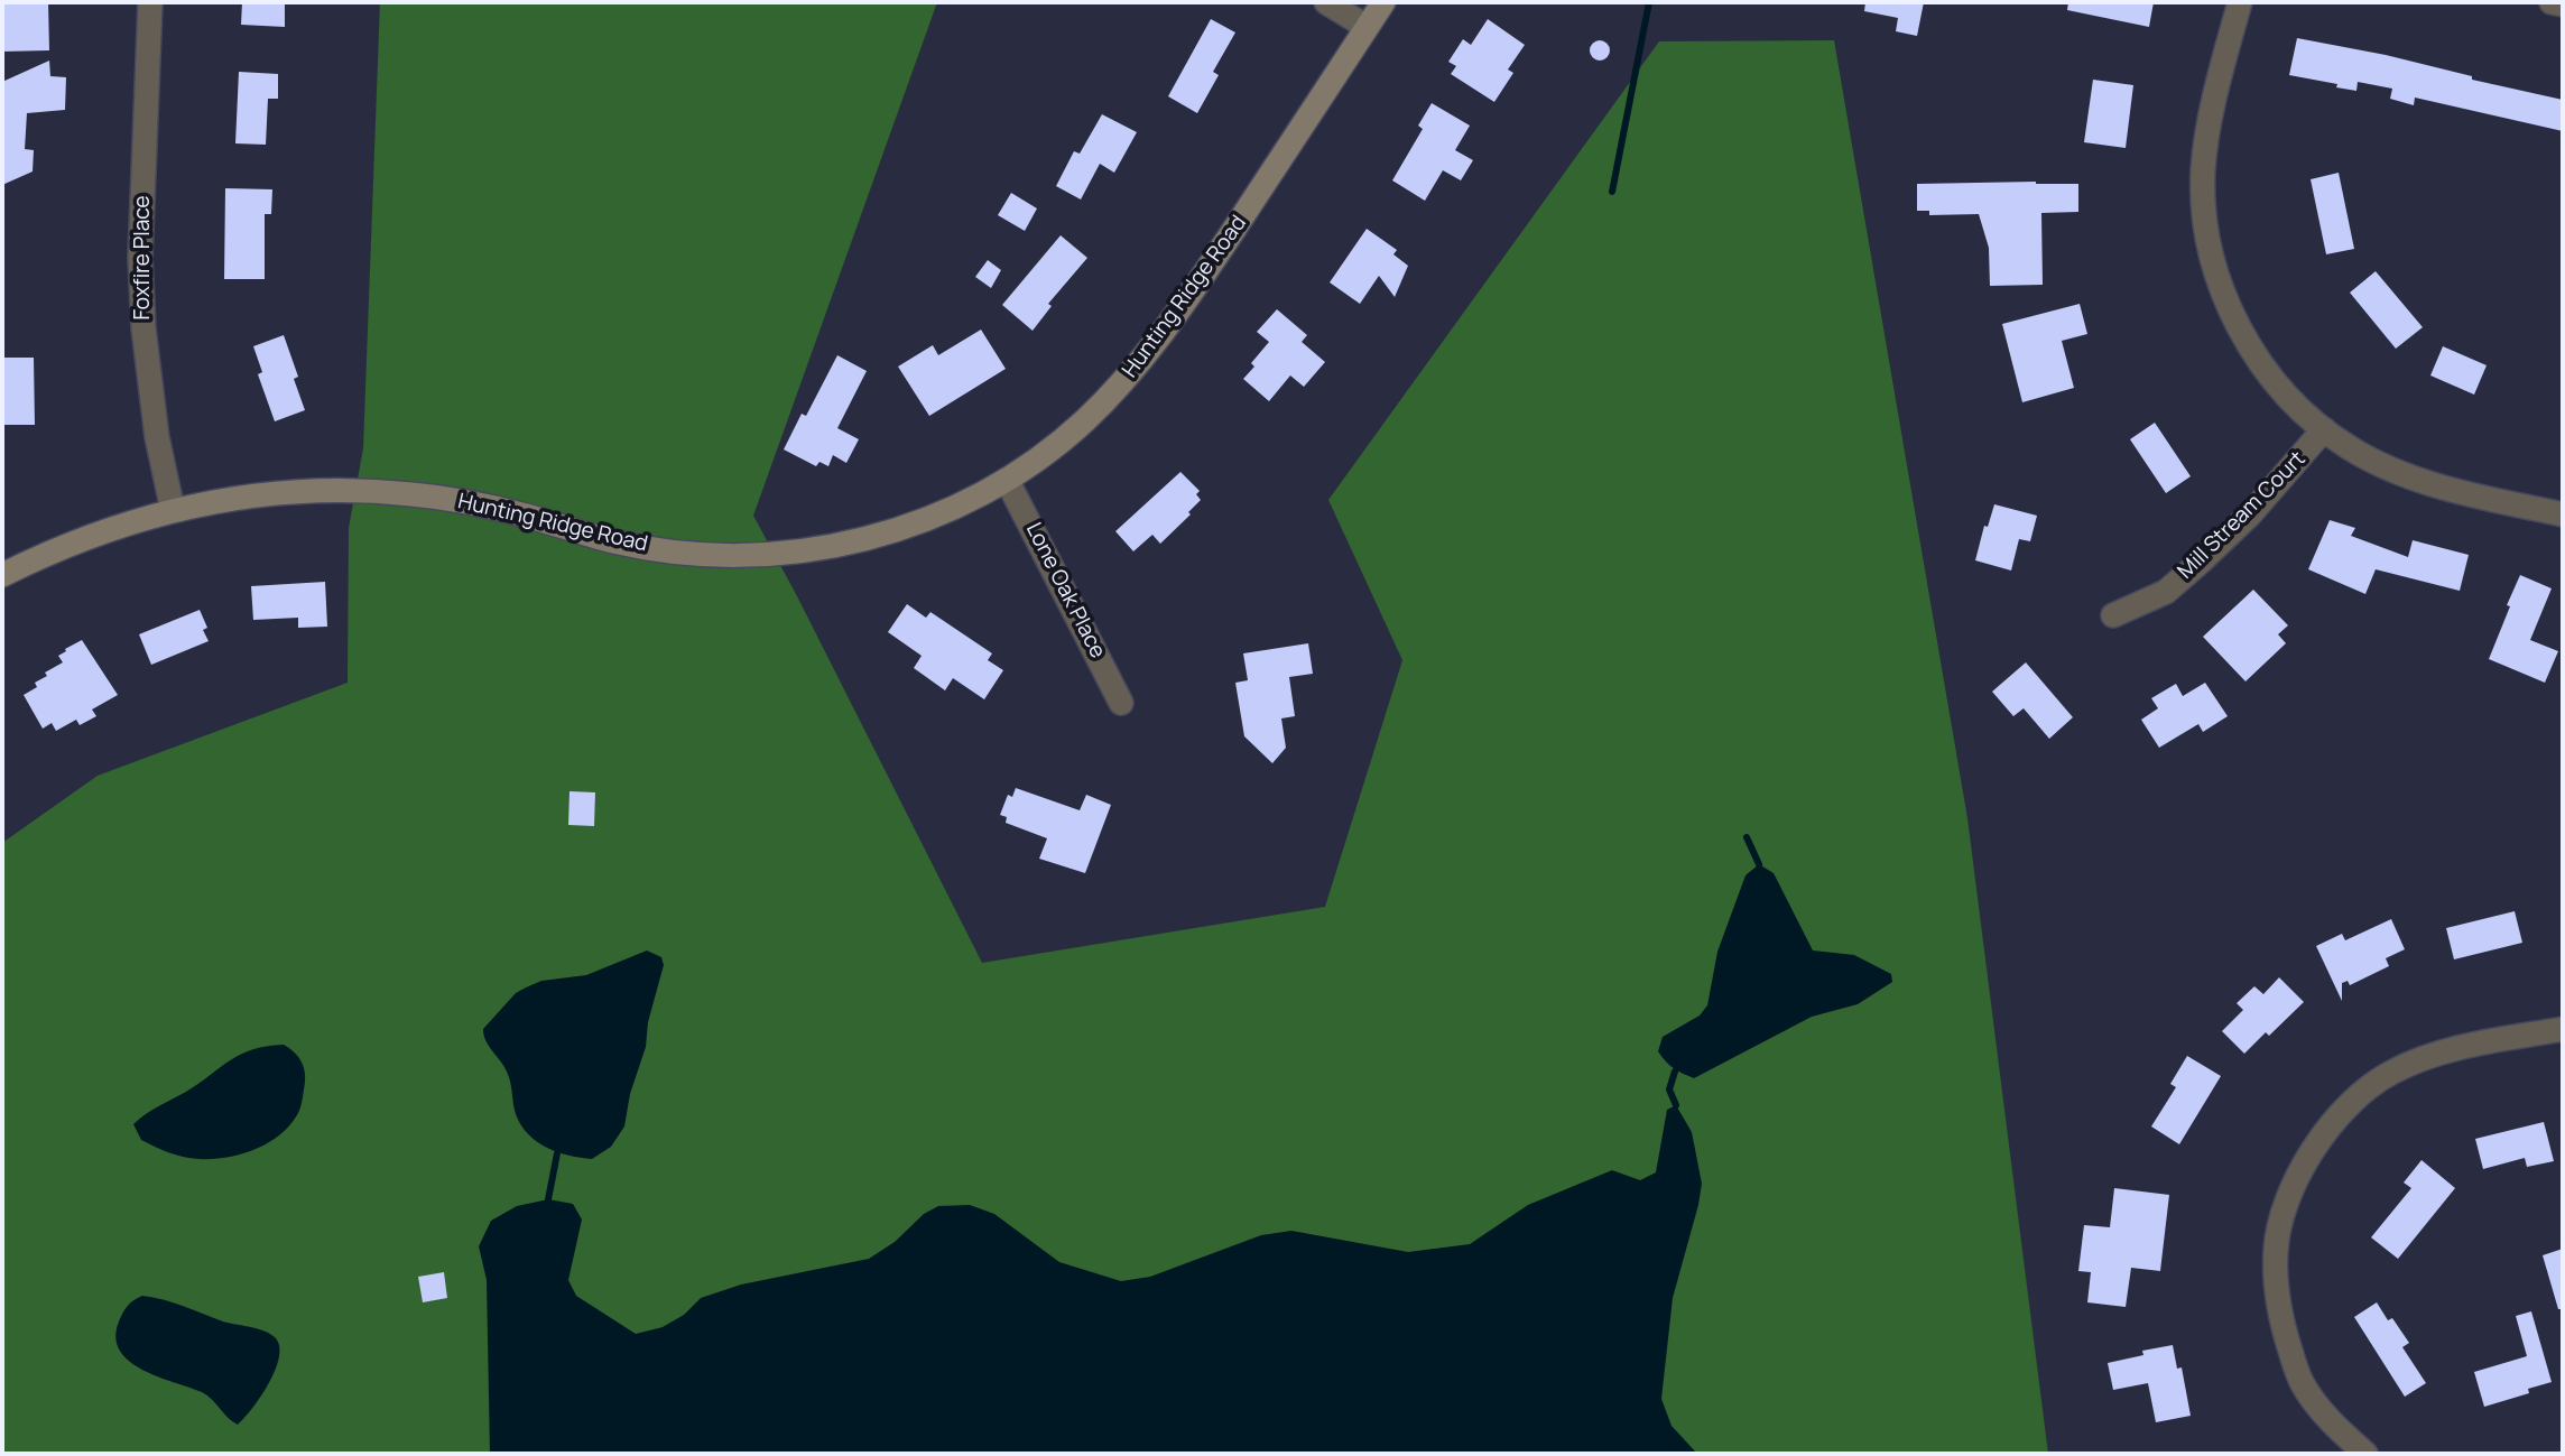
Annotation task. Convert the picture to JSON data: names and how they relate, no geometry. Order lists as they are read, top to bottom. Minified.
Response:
{"streets":{"street":["Foxfire Place","Hunting Ridge Road","Mill Stream Court","Lone Oak Place"]},"crossings":[["Foxfire Place","Hunting Ridge Road"],["Hunting Ridge Road","Lone Oak Place"]]}
